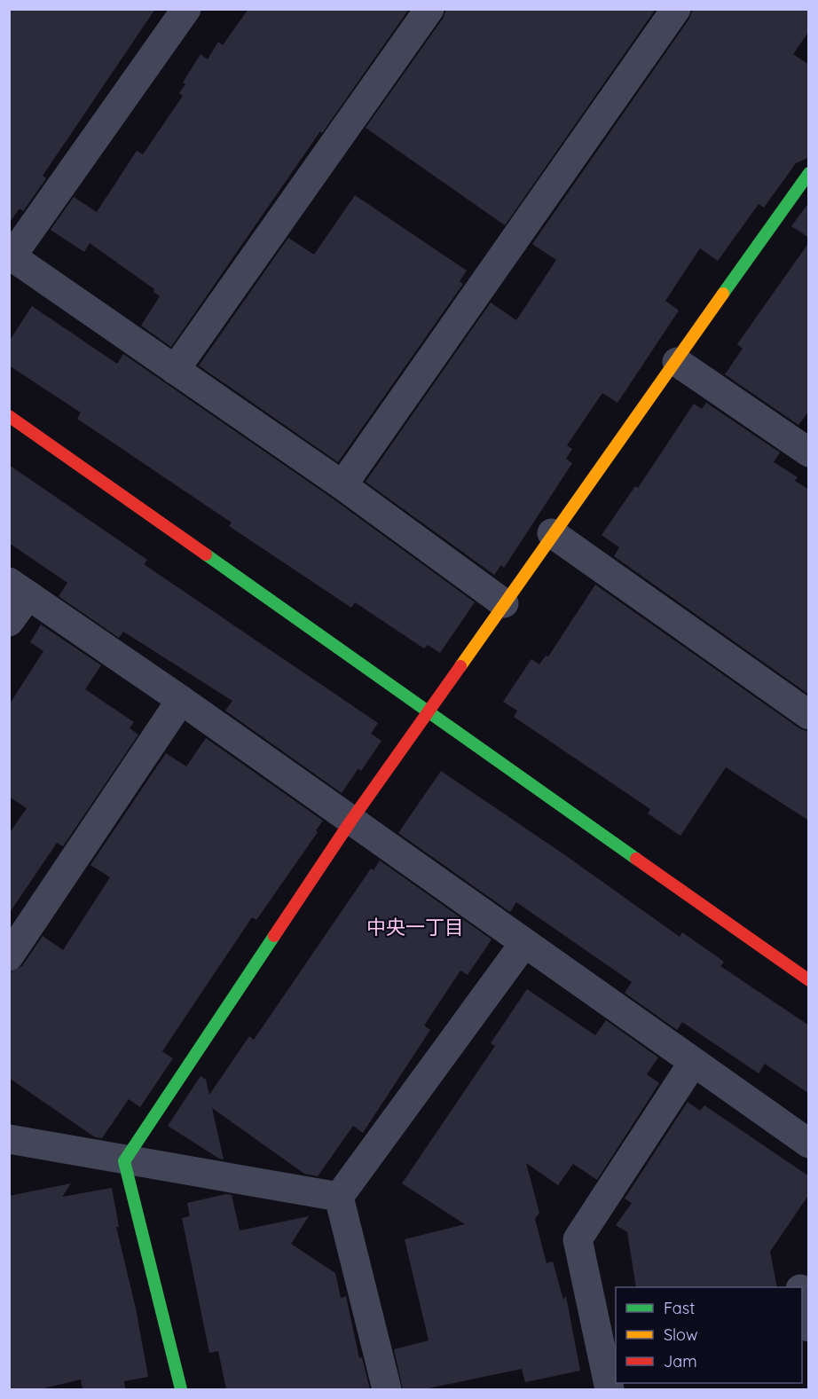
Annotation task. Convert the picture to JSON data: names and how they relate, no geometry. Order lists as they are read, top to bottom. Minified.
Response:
{"districts":["中央一丁目"],"legend":["Fast","Slow","Jam"]}
